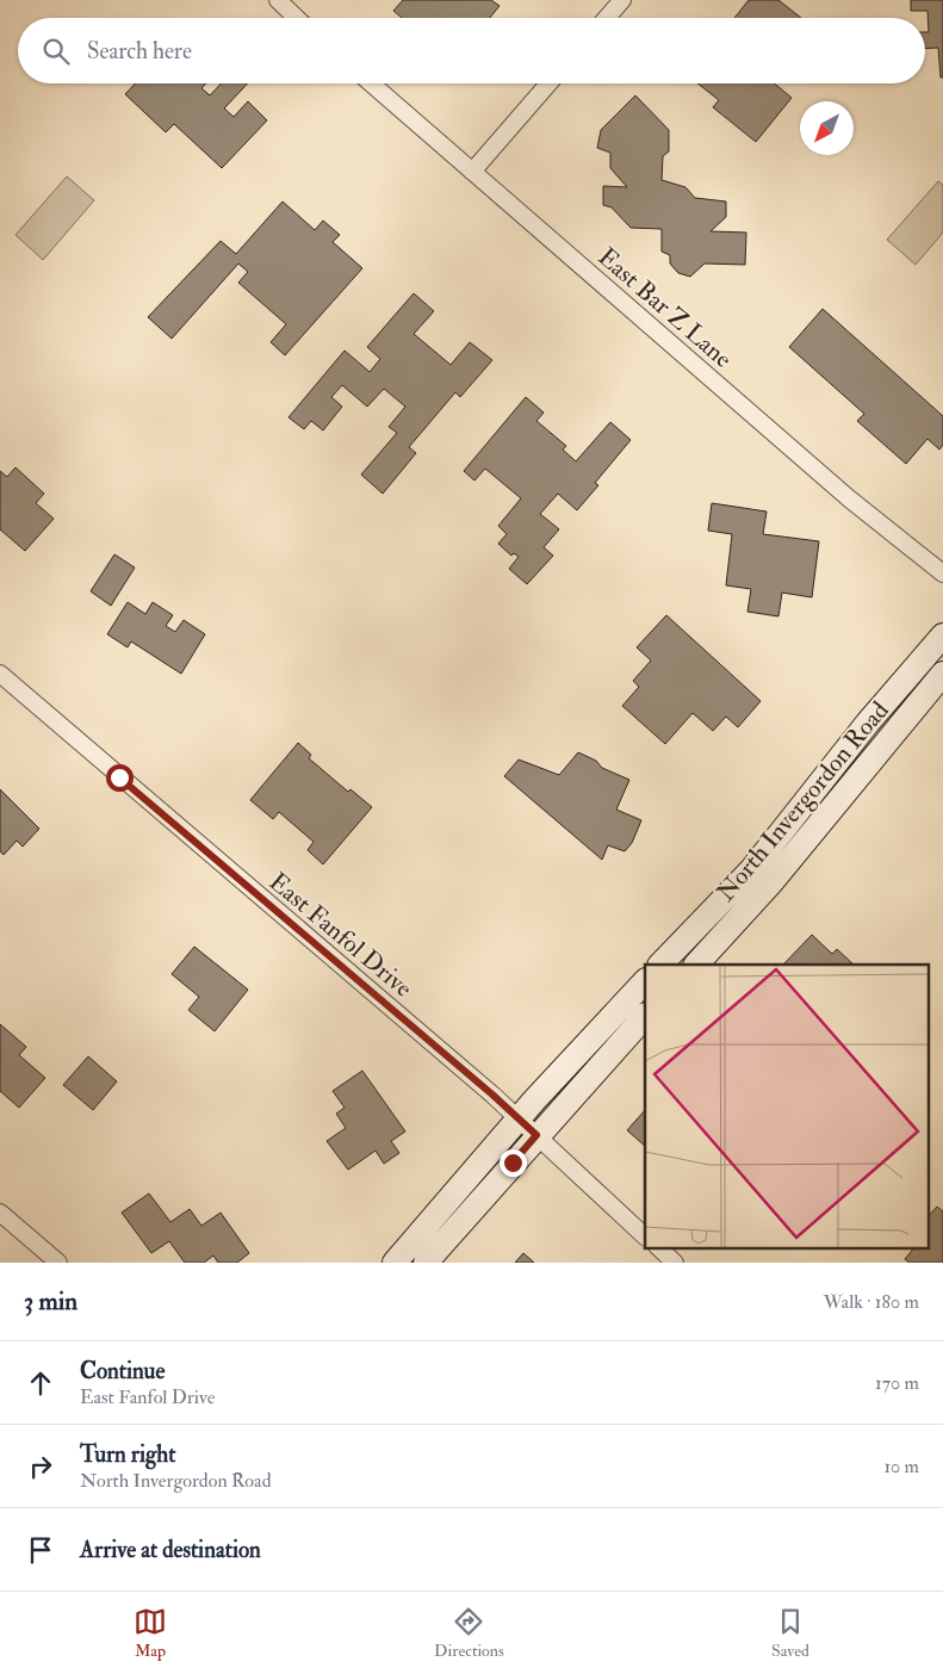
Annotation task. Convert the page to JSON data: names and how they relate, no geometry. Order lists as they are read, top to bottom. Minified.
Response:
{"streets":{"main road":["North Invergordon Road"],"street":["East Bar Z Lane","East Fanfol Drive"]},"north":"bottom left","page":{"search":"Search here","heading":["3 min","Walk · 180 m"],"list":[["Continue","East Fanfol Drive","170 m"],["Turn right","North Invergordon Road","10 m"],"Arrive at destination"],"nav":["Map","Directions","Saved"]}}
